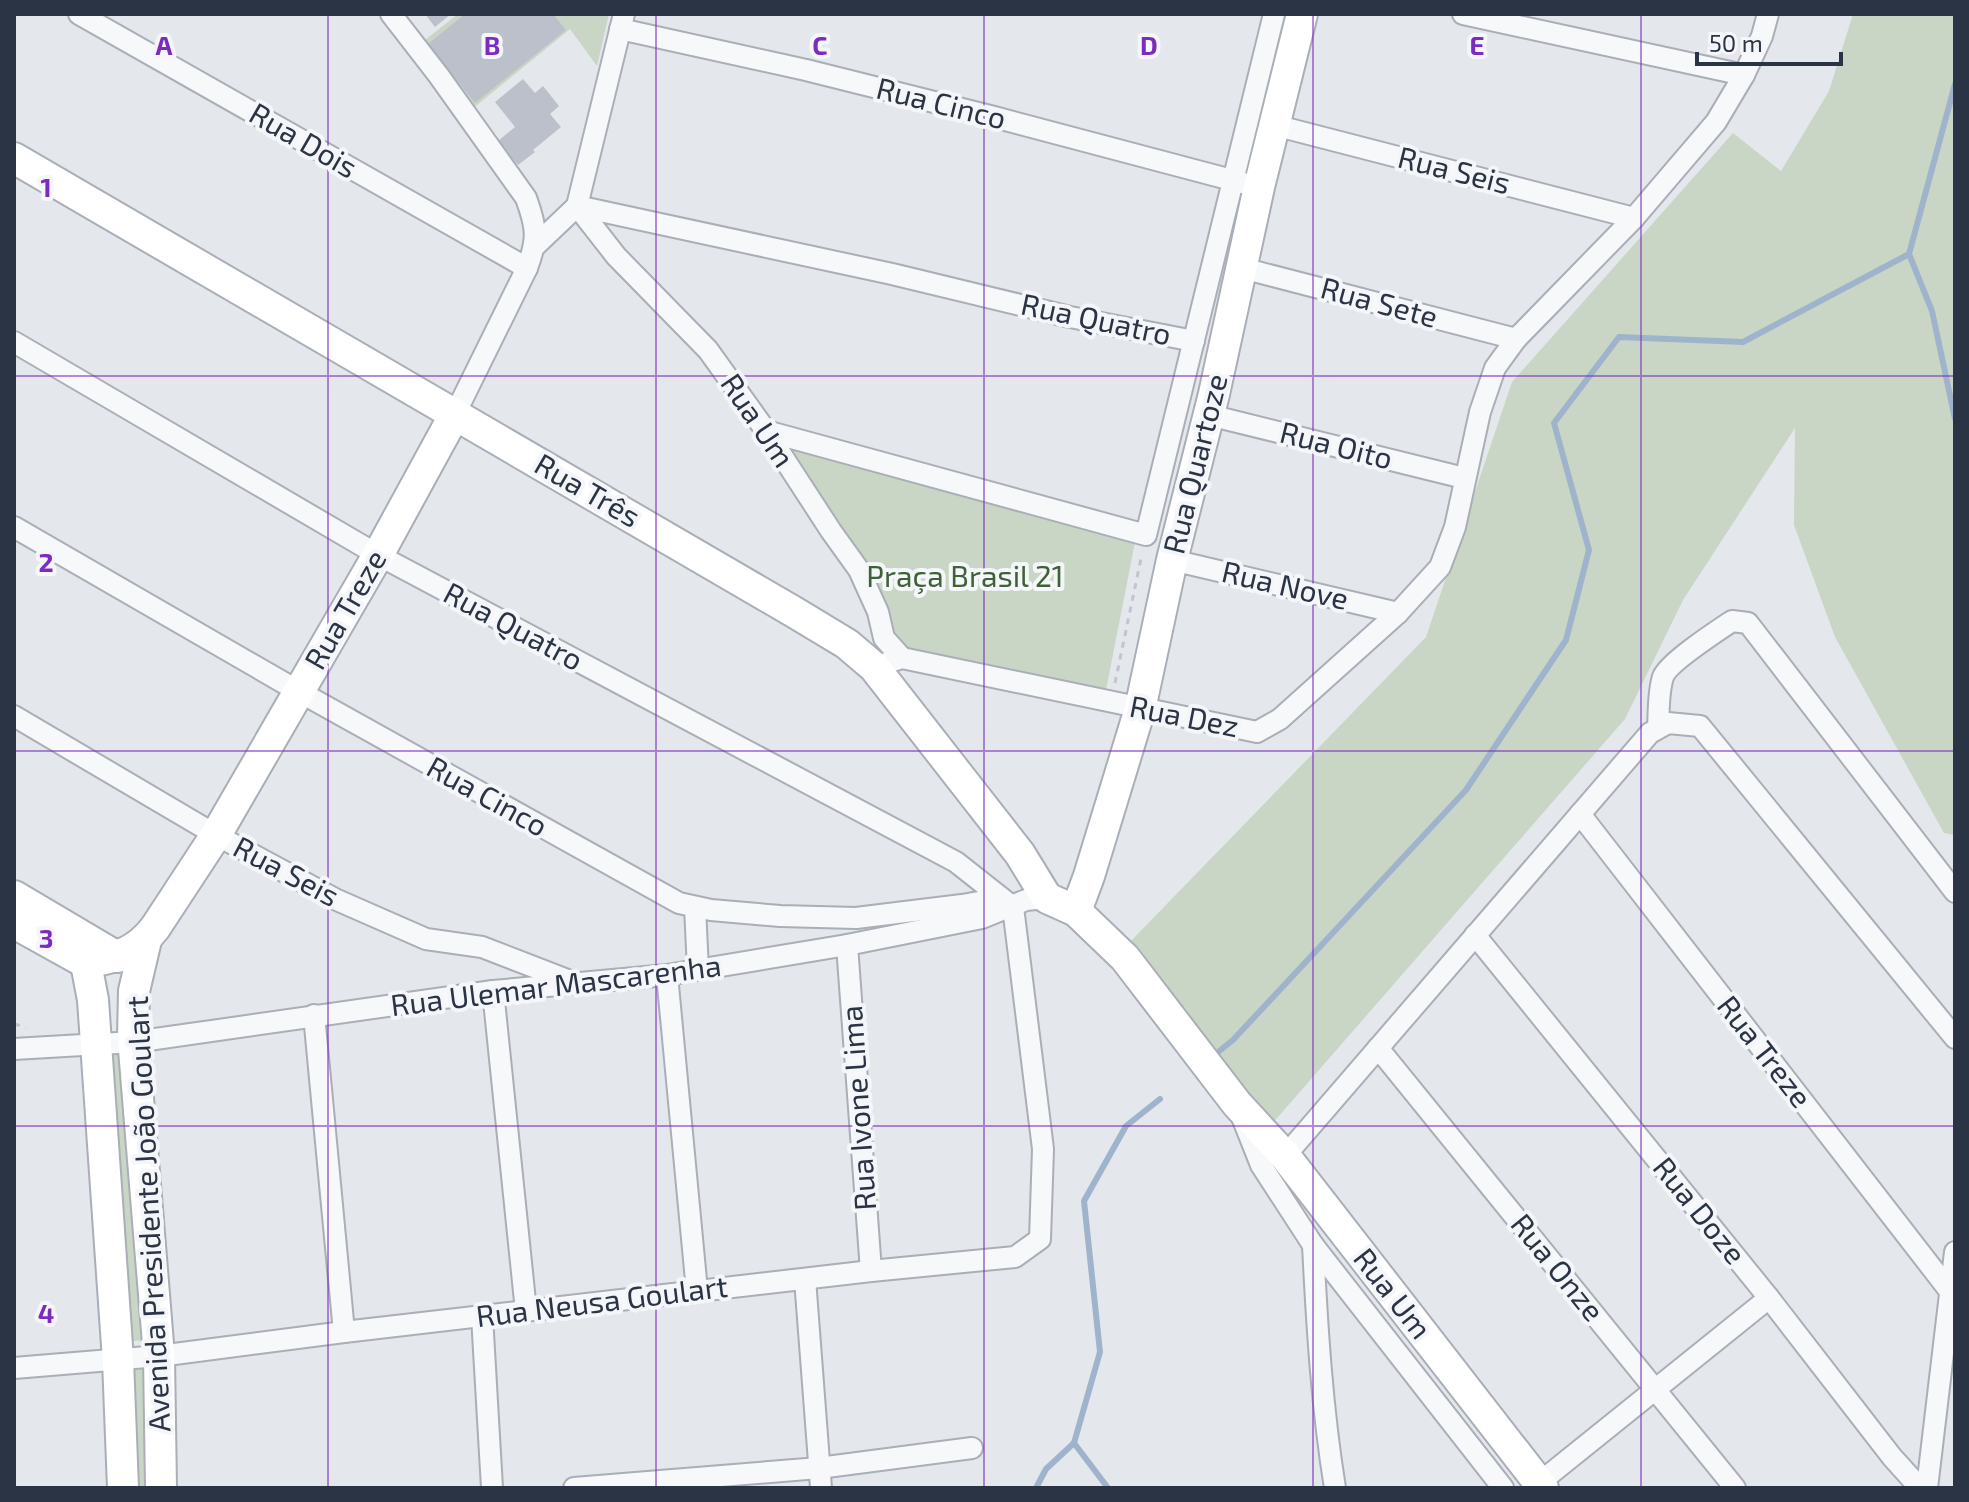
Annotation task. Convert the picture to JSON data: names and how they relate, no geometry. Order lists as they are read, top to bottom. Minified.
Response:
{"streets":{"street":["Rua Cinco","Rua Dois","Rua Seis","Rua Sete","Rua Quatro","Rua Um","Rua Oito","Rua Quartoze","Rua Três","Rua Nove","Rua Treze","Rua Dez","Rua Ulemar Mascarenha","Rua Ivone Lima","Rua Doze","Avenida Presidente João Goulart","Rua Onze","Rua Neusa Goulart"]},"crossings":[["Rua Cinco","Rua Quatro"],["Rua Cinco","Rua Quartoze"],["Rua Cinco","Rua Treze"],["Rua Cinco","Rua Ulemar Mascarenha"],["Rua Cinco","Rua Neusa Goulart"],["Rua Dois","Rua Treze"],["Rua Seis","Rua Quartoze"],["Rua Seis","Rua Treze"],["Rua Seis","Rua Ulemar Mascarenha"],["Rua Sete","Rua Quartoze"],["Rua Quatro","Rua Um"],["Rua Quatro","Rua Quartoze"],["Rua Quatro","Rua Treze"],["Rua Quatro","Rua Ulemar Mascarenha"],["Rua Quatro","Rua Neusa Goulart"],["Rua Um","Rua Quartoze"],["Rua Um","Rua Três"],["Rua Um","Rua Dez"],["Rua Oito","Rua Quartoze"],["Rua Quartoze","Rua Nove"],["Rua Quartoze","Rua Dez"],["Rua Três","Rua Treze"],["Rua Três","Rua Dez"],["Rua Nove","Rua Dez"],["Rua Treze","Avenida Presidente João Goulart"],["Rua Ulemar Mascarenha","Rua Ivone Lima"],["Rua Ulemar Mascarenha","Avenida Presidente João Goulart"],["Rua Ulemar Mascarenha","Rua Neusa Goulart"],["Rua Ivone Lima","Rua Neusa Goulart"],["Avenida Presidente João Goulart","Rua Neusa Goulart"]],"parks":["Praça Brasil 21"],"scale_bar":"50 m","grid":{"columns":["A","B","C","D","E"],"rows":["1","2","3","4"]}}
